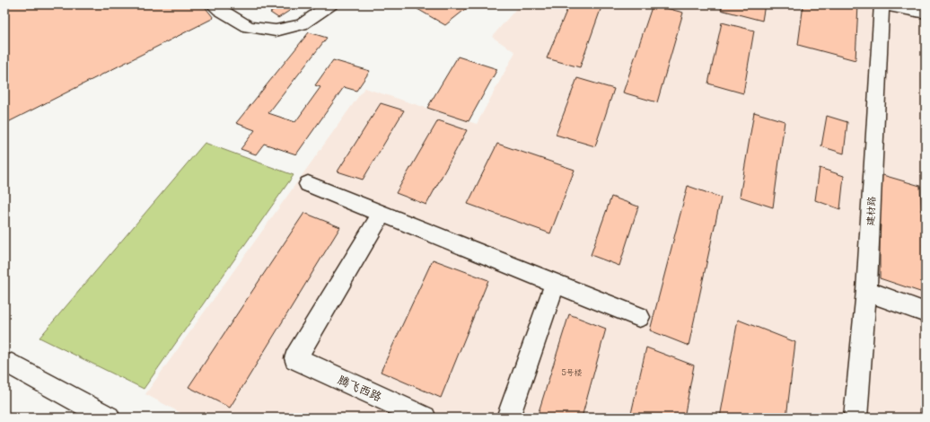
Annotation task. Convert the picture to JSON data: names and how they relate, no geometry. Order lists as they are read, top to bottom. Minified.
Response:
{"streets":{"street":["建材路","腾飞西路"]},"house_numbers":["5号楼"]}
